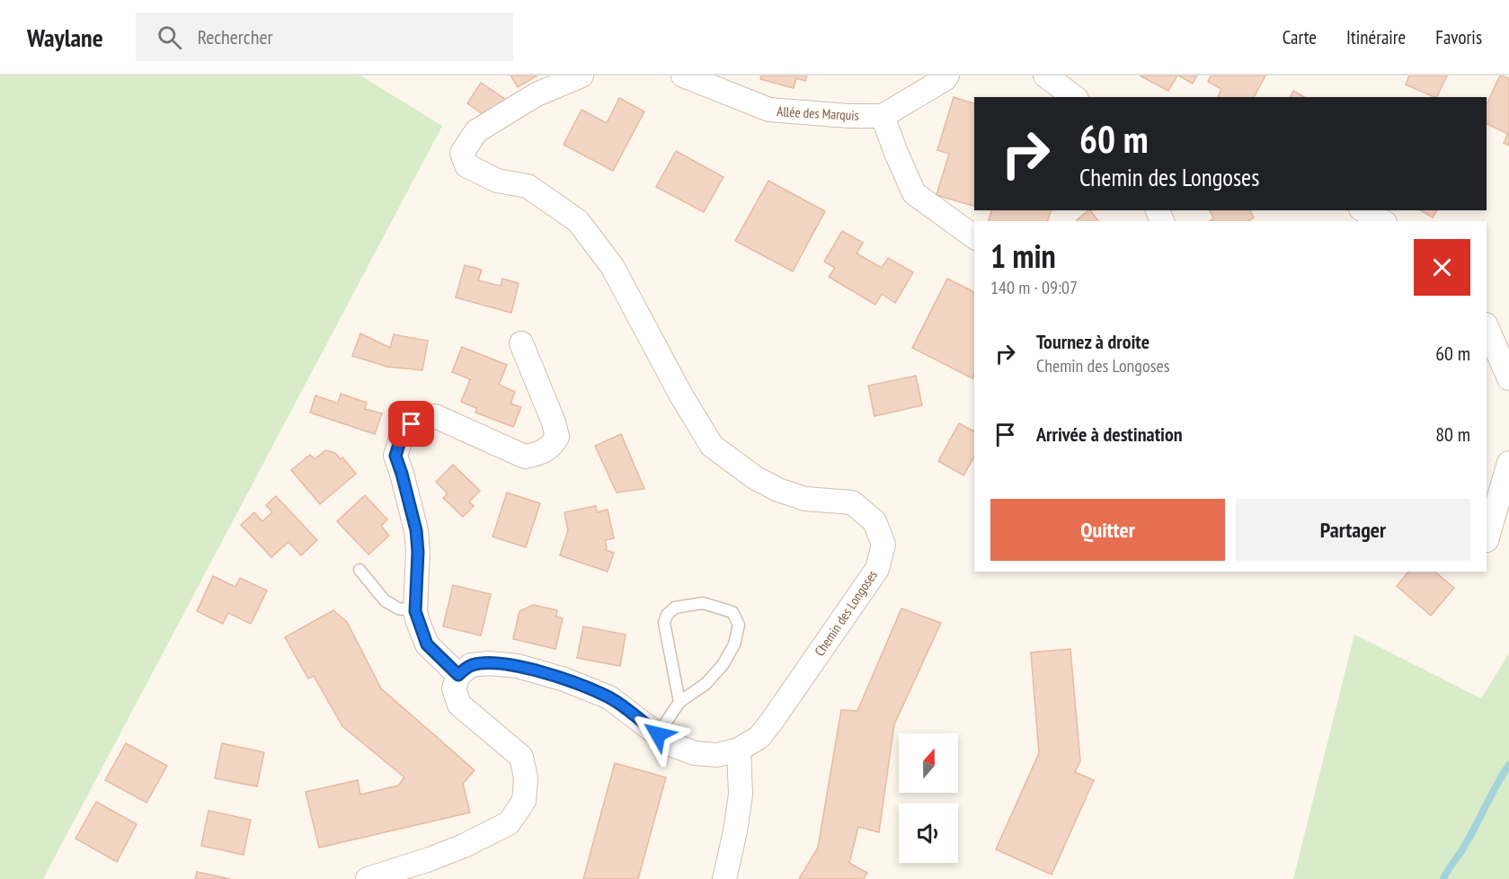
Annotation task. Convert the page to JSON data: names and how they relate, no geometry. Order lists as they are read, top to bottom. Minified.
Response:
{"streets":{"street":["Allée des Marquis","Chemin des Longoses"]},"north":"top","page":{"header":"Waylane","search":"Rechercher","nav":["Carte","Itinéraire","Favoris"],"turn":["60 m","Chemin des Longoses"],"heading":["1 min","140 m · 09:07"],"list":[{"name":"Tournez à droite","note":"Chemin des Longoses","value":"60 m"},{"name":"Arrivée à destination","value":"80 m"}],"buttons":["Quitter","Partager"]}}
